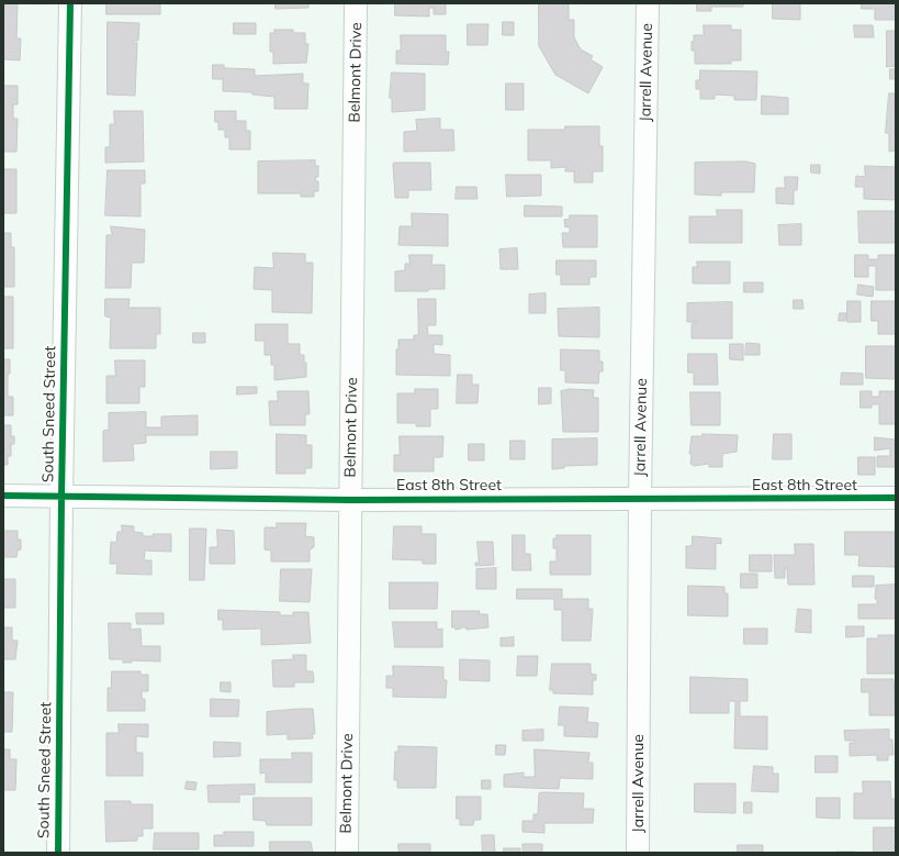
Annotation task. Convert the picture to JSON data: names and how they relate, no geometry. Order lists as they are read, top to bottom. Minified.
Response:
{"streets":{"street":["Belmont Drive","Jarrell Avenue","South Sneed Street","East 8th Street"]},"crossings":[["Belmont Drive","East 8th Street"],["Jarrell Avenue","East 8th Street"],["South Sneed Street","East 8th Street"]]}
